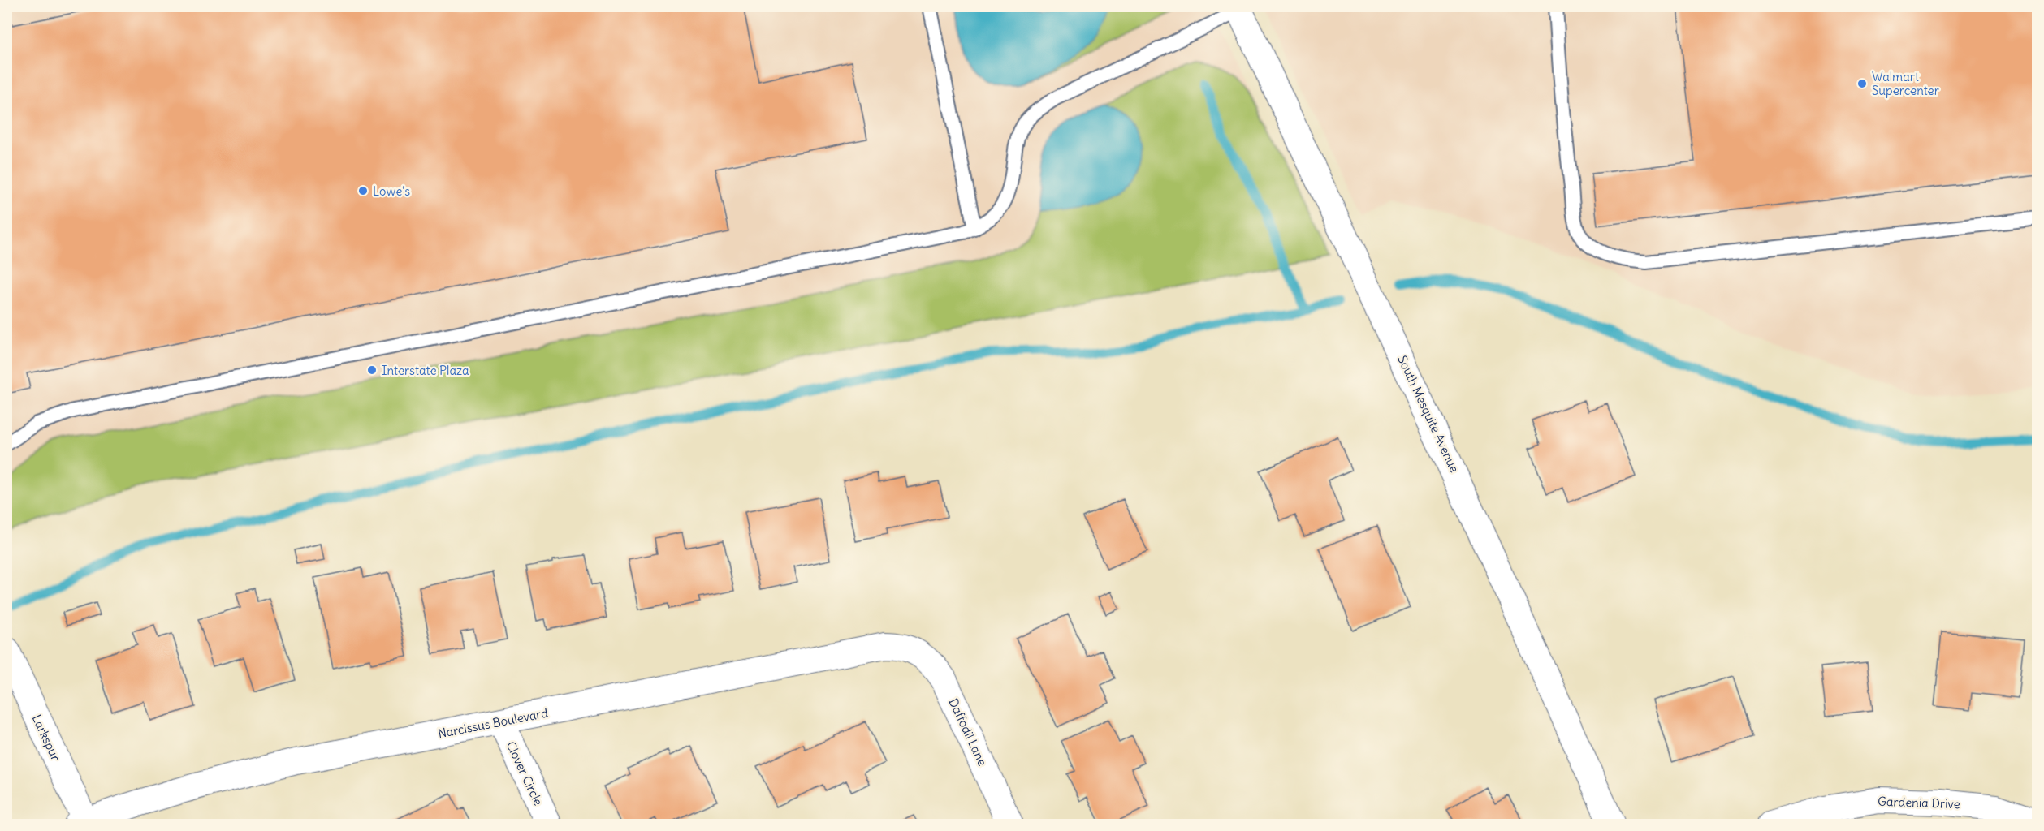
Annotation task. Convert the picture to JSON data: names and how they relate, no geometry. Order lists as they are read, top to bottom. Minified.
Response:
{"streets":{"street":["South Mesquite Avenue","Narcissus Boulevard","Daffodil Lane","Larkspur","Clover Circle","Gardenia Drive"]},"crossings":[["Narcissus Boulevard","Daffodil Lane"],["Narcissus Boulevard","Larkspur"],["Narcissus Boulevard","Clover Circle"]],"places":["Walmart Supercenter","Lowe's","Interstate Plaza"]}
